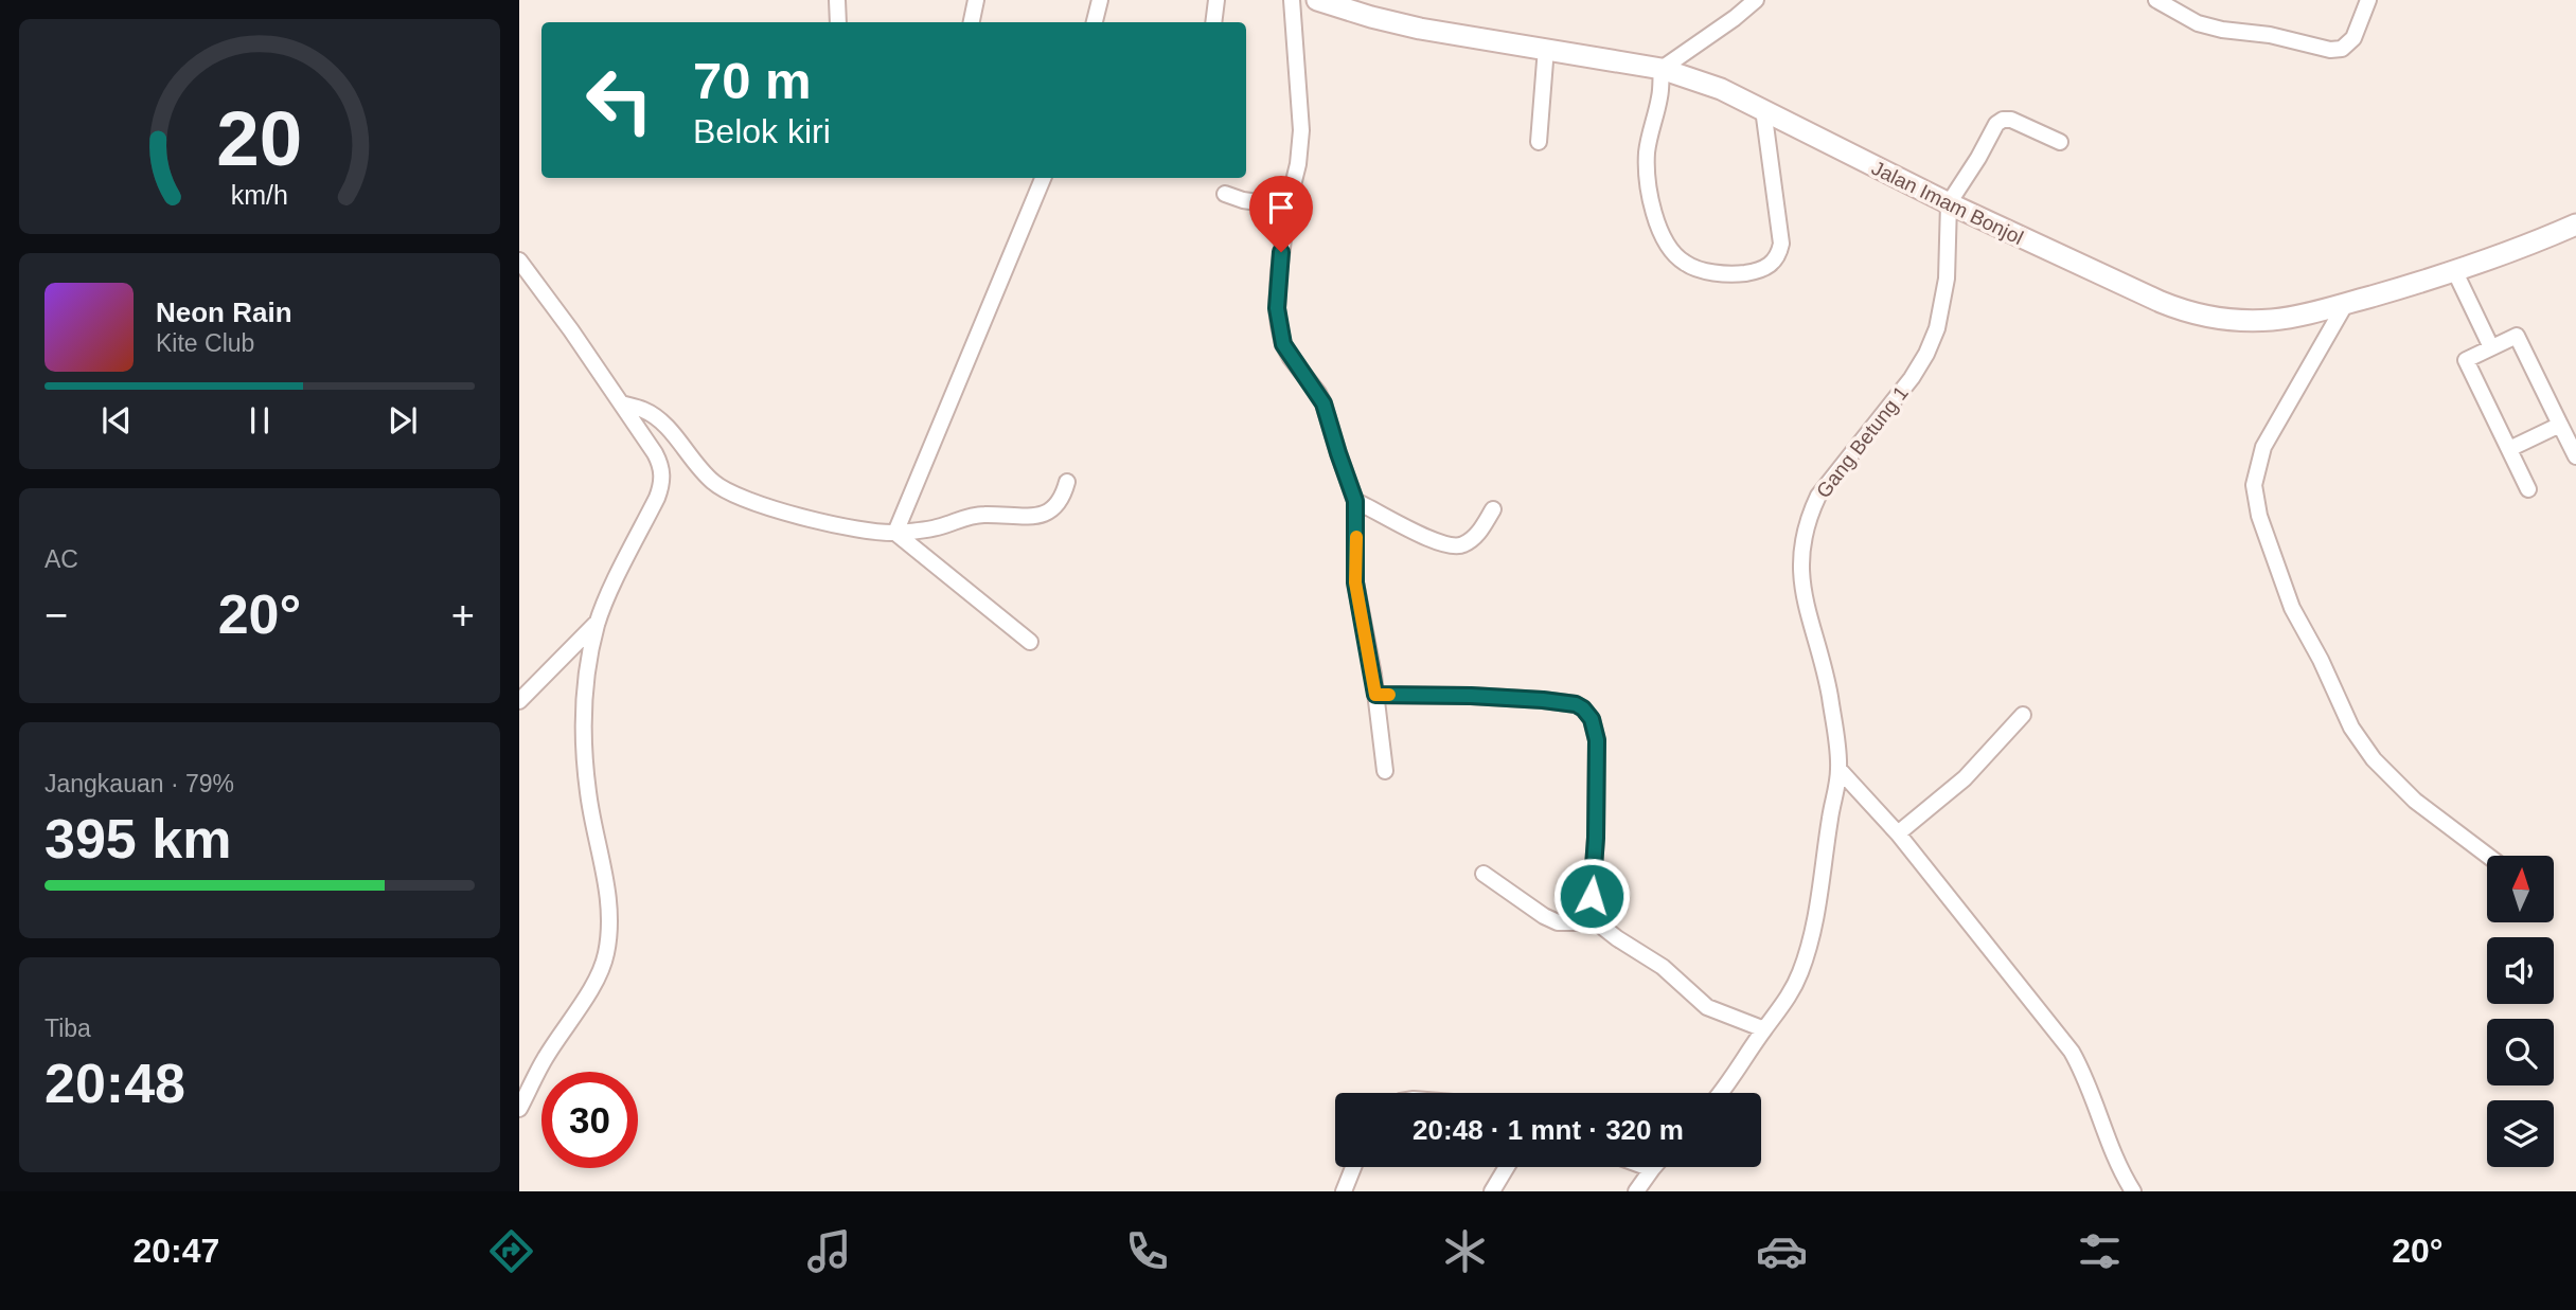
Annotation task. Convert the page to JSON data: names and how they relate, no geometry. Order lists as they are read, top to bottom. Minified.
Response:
{"streets":{"main road":["Jalan Imam Bonjol"],"street":["Gang Betung 1"]},"crossings":[["Jalan Imam Bonjol","Gang Betung 1"]],"north":"top","page":{"turn":["70 m","Belok kiri"],"song":["Neon Rain","Kite Club"],"tile":["AC",["Jangkauan · 79%","395 km"],["Tiba","20:48"]],"heat":["−","20°","+"],"limit":"30","trip":"20:48 · 1 mnt · 320 m","tabs":["20:47","20°"],"gauge":["20","km/h"]}}
